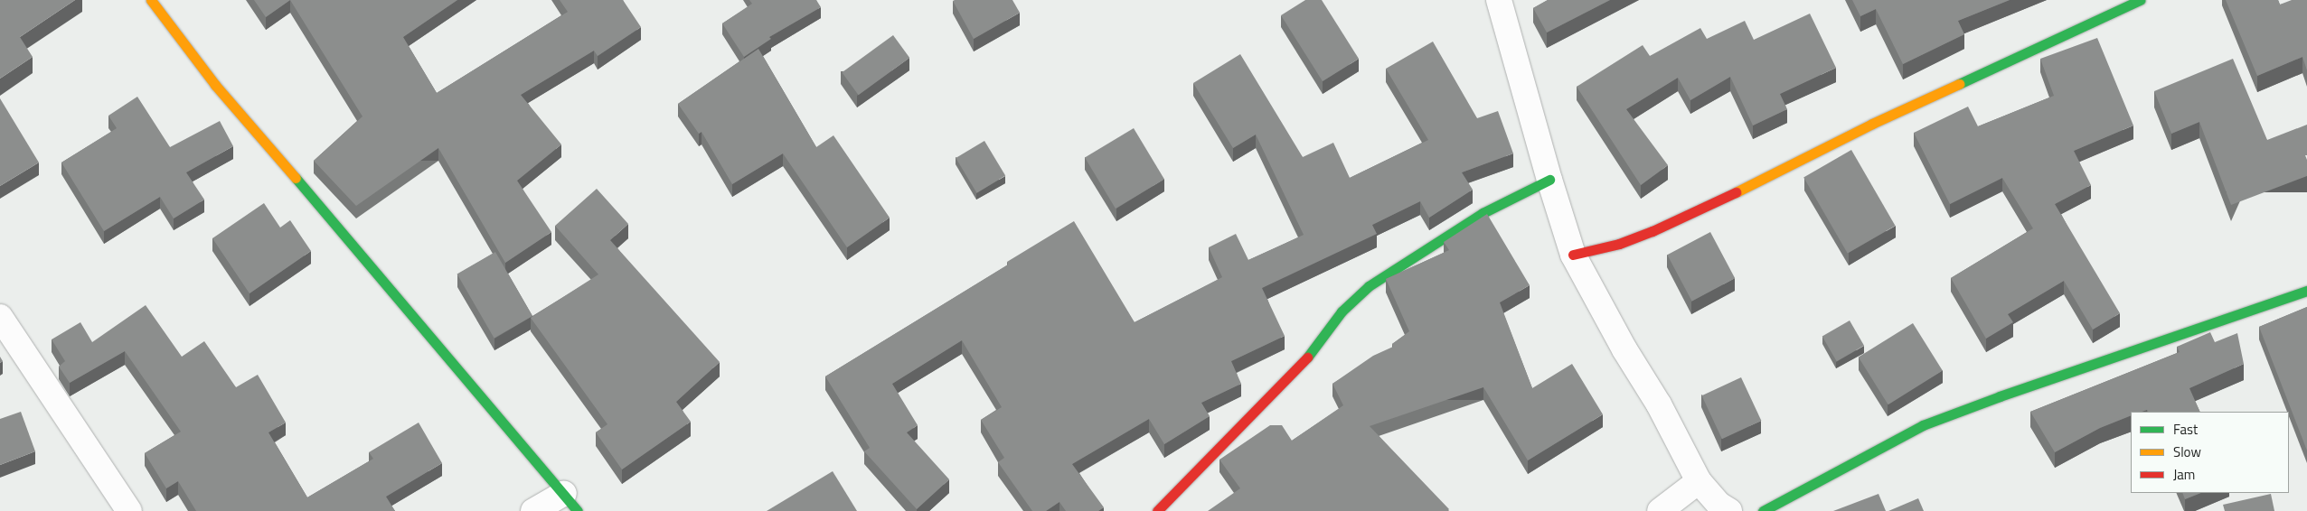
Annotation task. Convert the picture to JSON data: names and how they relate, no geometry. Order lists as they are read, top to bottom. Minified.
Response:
{"legend":["Fast","Slow","Jam"]}
